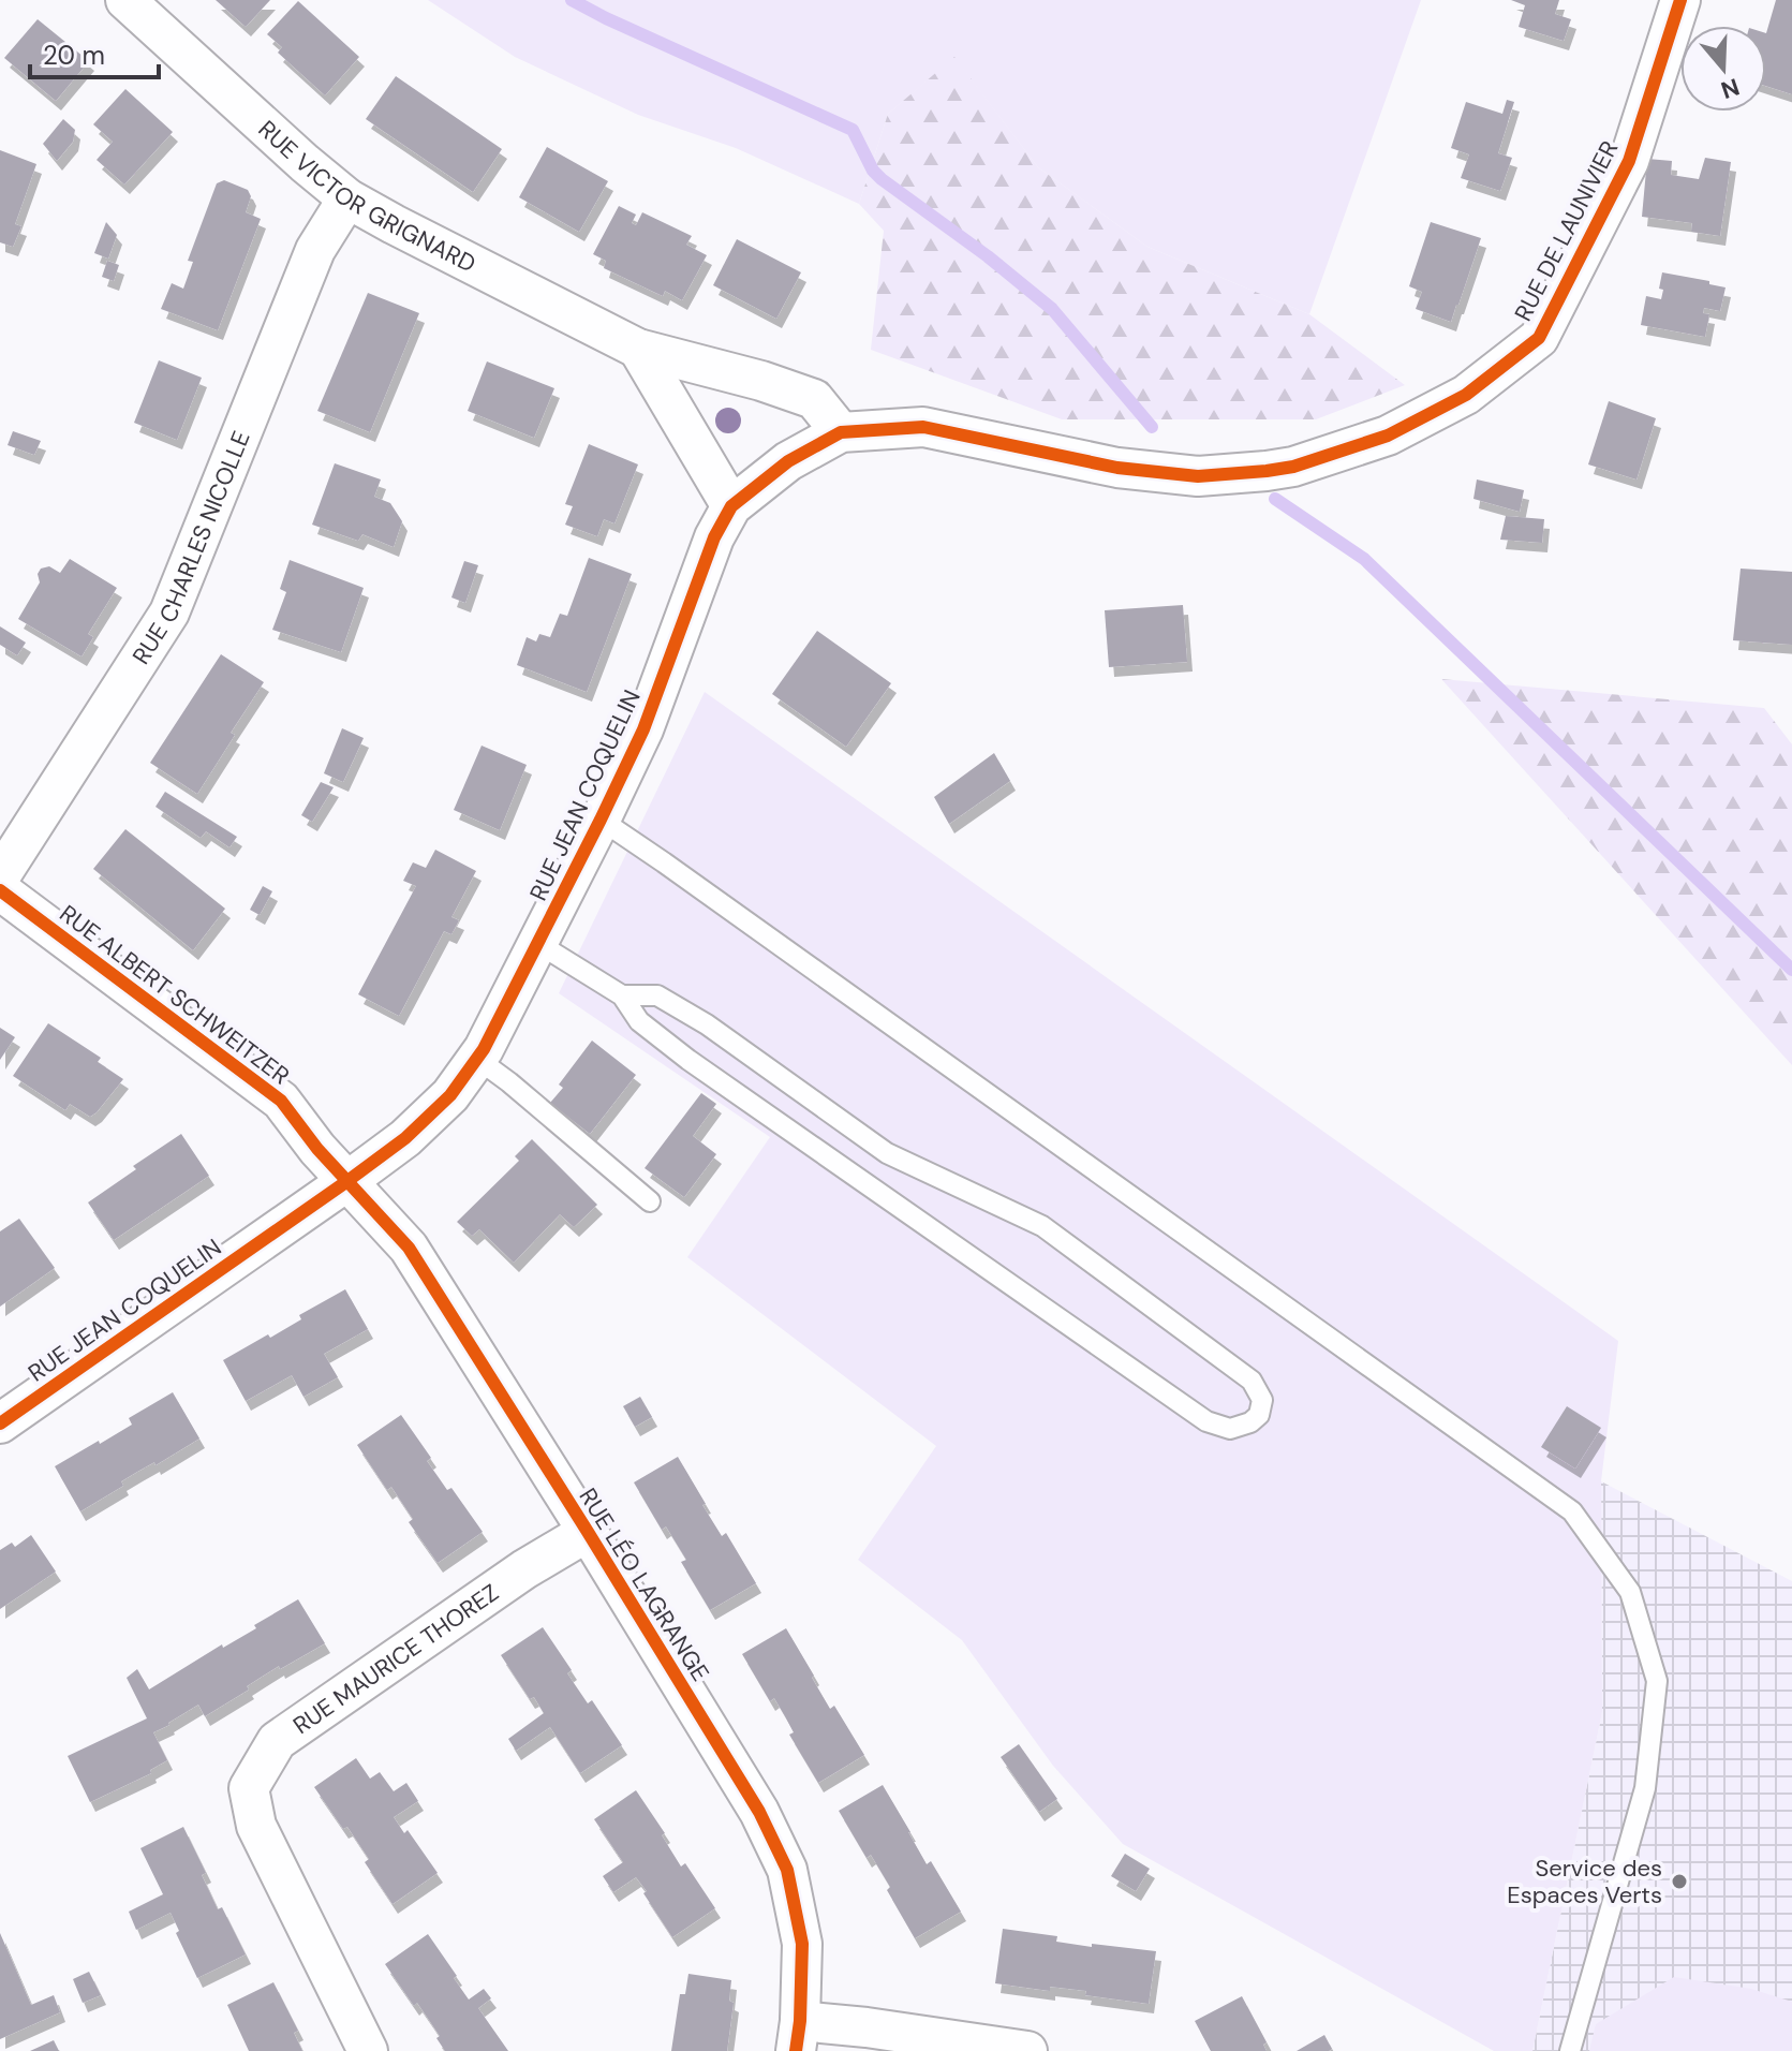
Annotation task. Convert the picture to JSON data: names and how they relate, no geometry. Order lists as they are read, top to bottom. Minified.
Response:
{"streets":{"street":["RUE VICTOR GRIGNARD","RUE DE LAUNIVIER","RUE CHARLES NICOLLE","RUE JEAN COQUELIN","RUE ALBERT SCHWEITZER","RUE LÉO LAGRANGE","RUE MAURICE THOREZ"]},"crossings":[["RUE VICTOR GRIGNARD","RUE CHARLES NICOLLE"],["RUE VICTOR GRIGNARD","RUE JEAN COQUELIN"],["RUE DE LAUNIVIER","RUE JEAN COQUELIN"],["RUE JEAN COQUELIN","RUE ALBERT SCHWEITZER"],["RUE JEAN COQUELIN","RUE LÉO LAGRANGE"],["RUE ALBERT SCHWEITZER","RUE LÉO LAGRANGE"],["RUE LÉO LAGRANGE","RUE MAURICE THOREZ"]],"places":["Service des Espaces Verts"],"scale_bar":"20 m","north":"bottom"}
